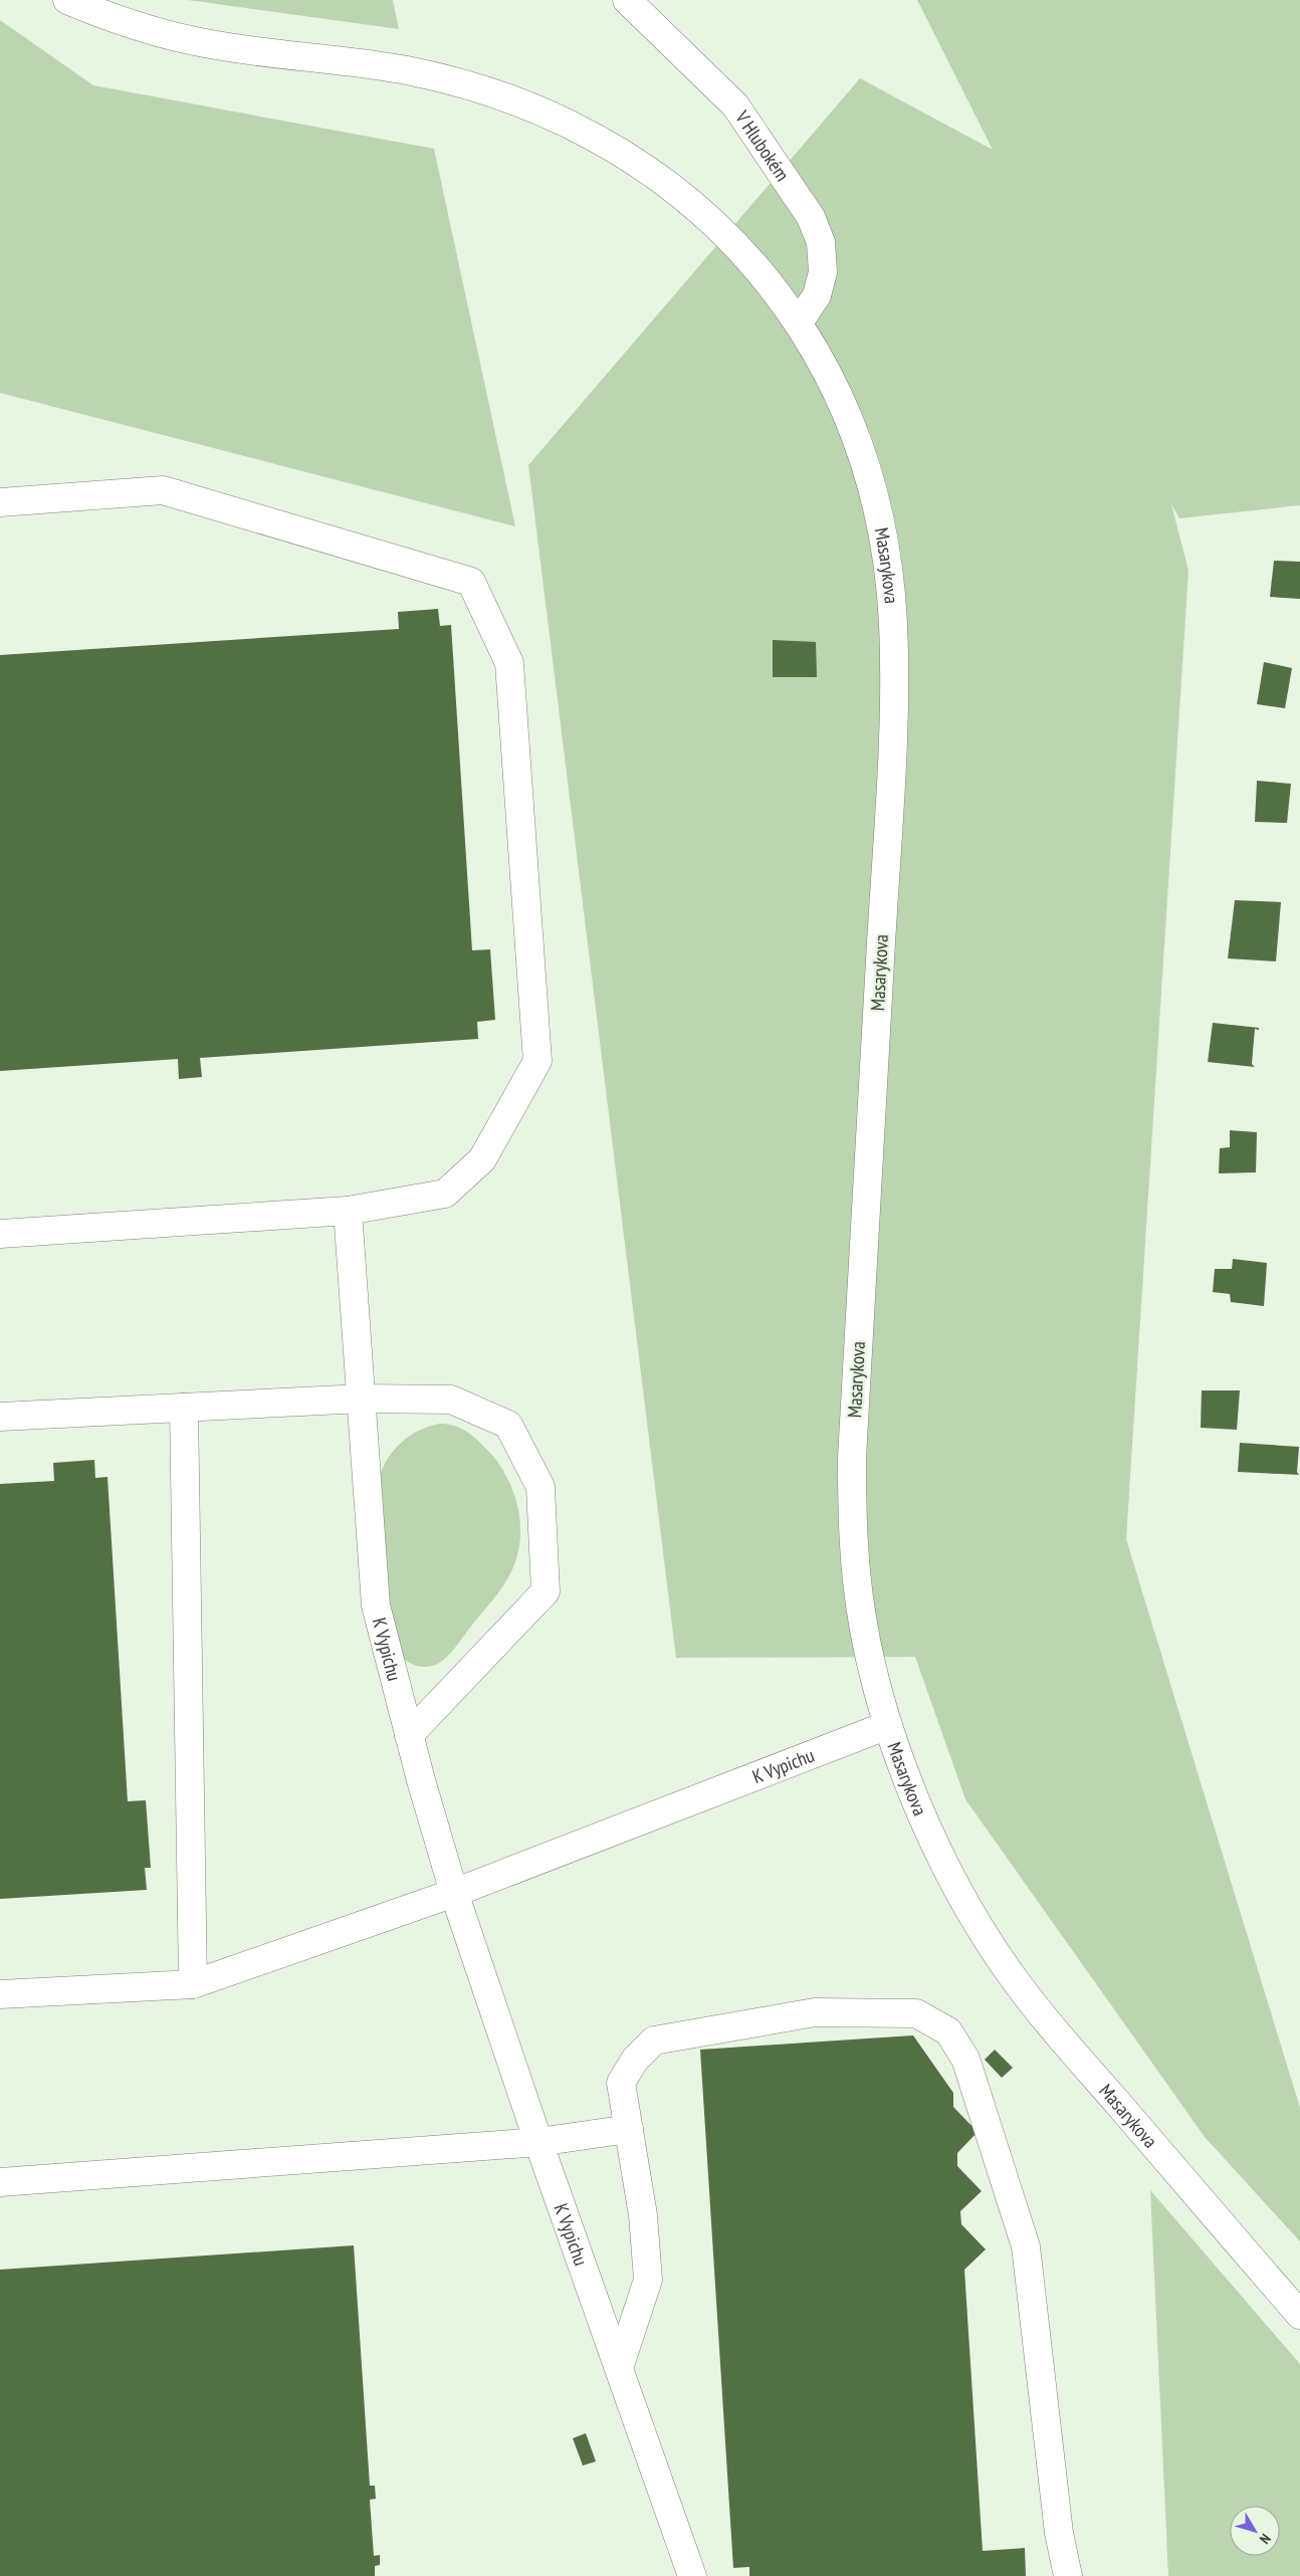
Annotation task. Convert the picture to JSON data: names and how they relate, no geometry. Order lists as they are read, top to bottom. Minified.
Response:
{"streets":{"main road":["V Hlubokém","Masarykova","K Vypichu"]},"crossings":[["V Hlubokém","Masarykova"],["Masarykova","K Vypichu"]],"north":"bottom right"}
